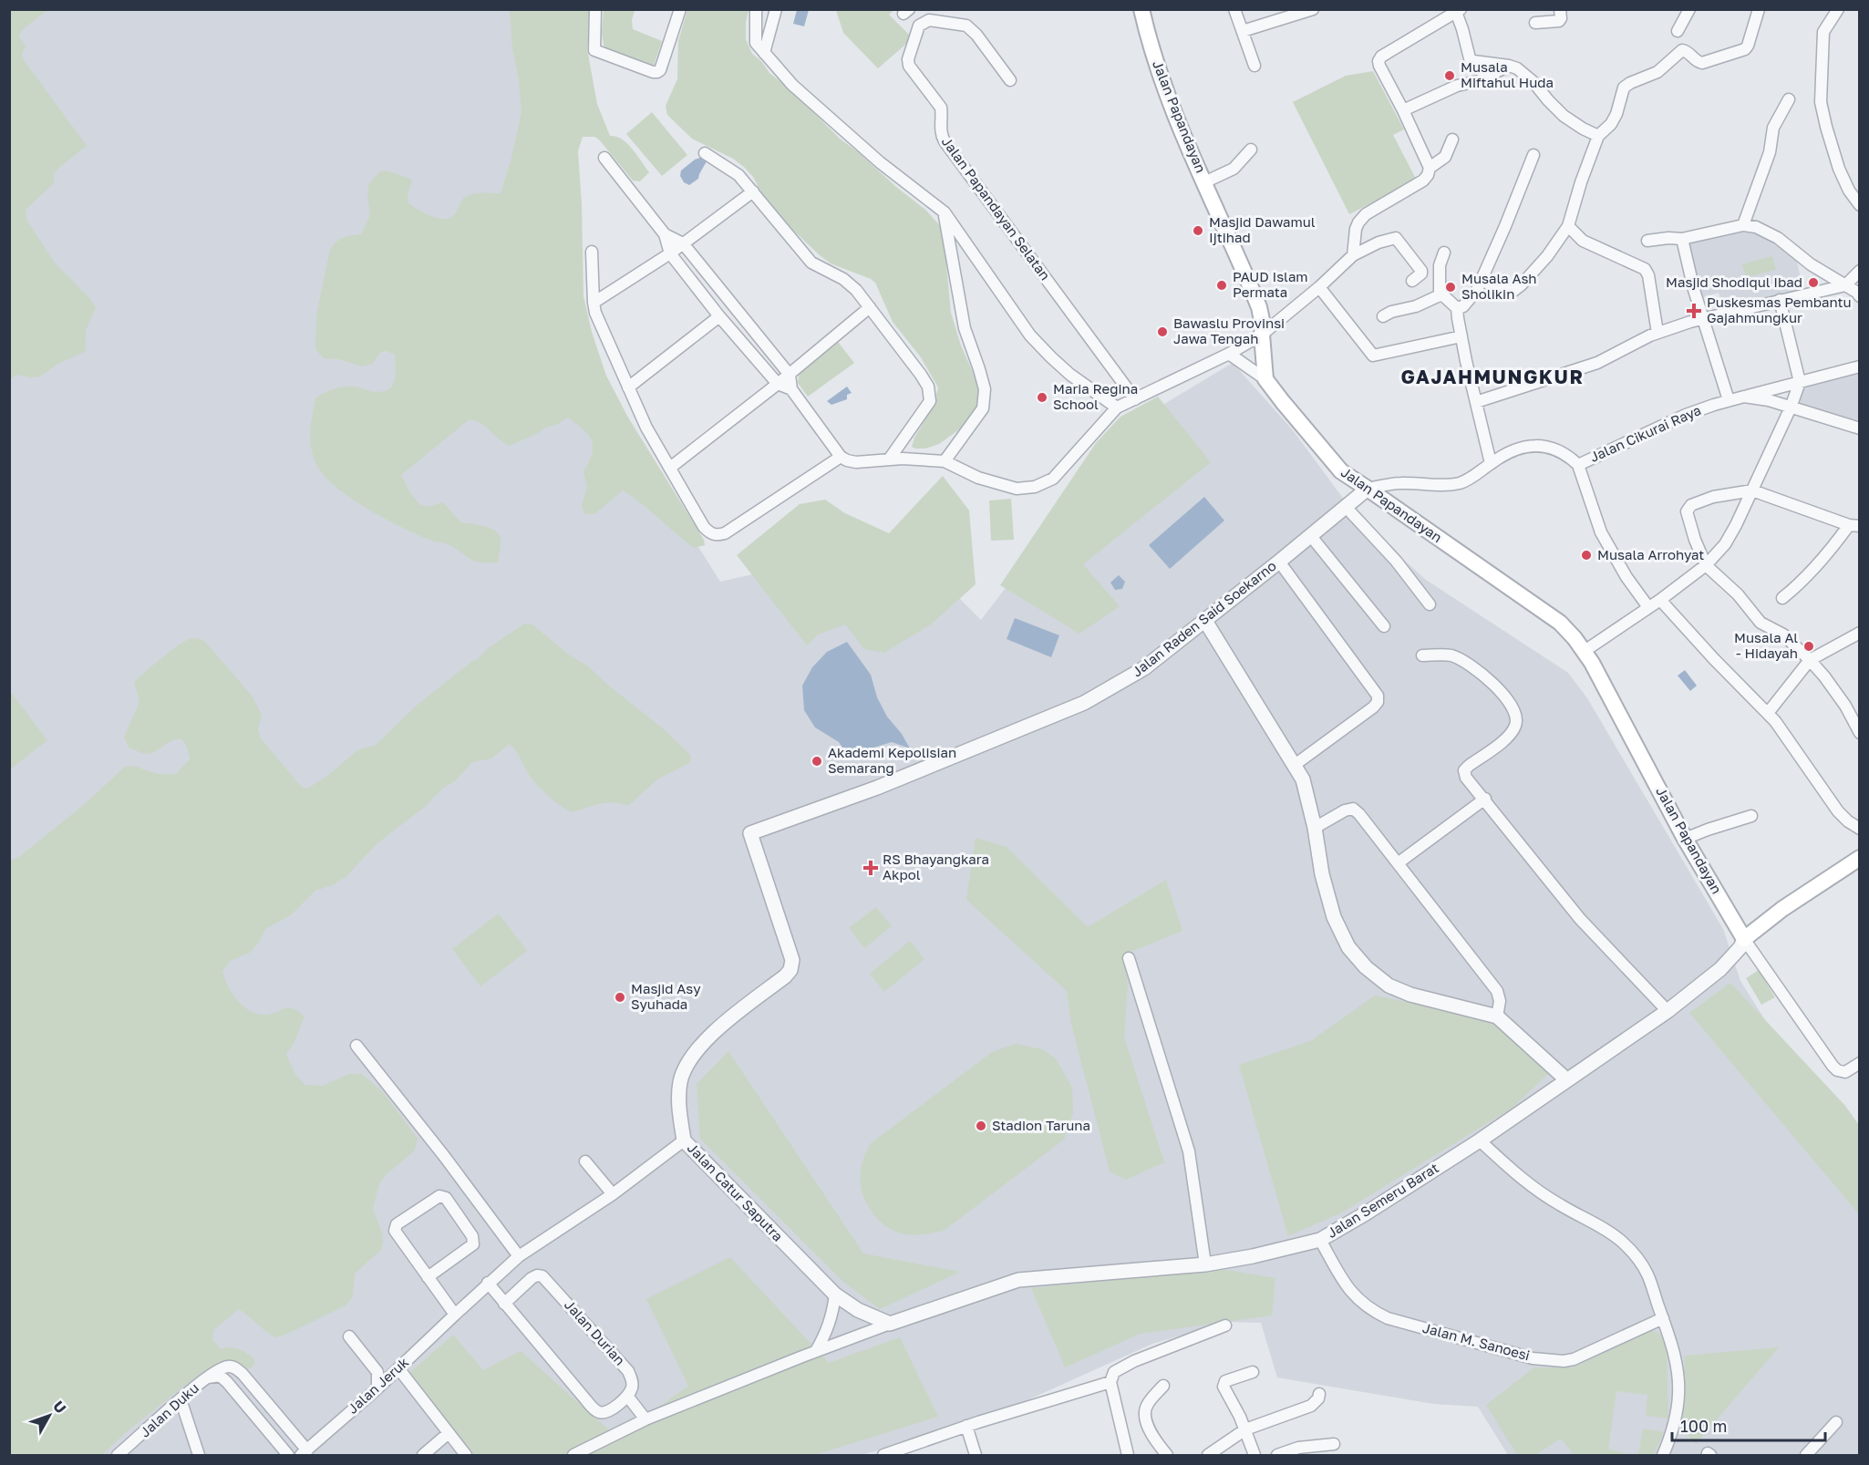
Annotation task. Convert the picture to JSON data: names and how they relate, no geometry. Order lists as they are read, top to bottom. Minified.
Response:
{"streets":{"main road":["Jalan Papandayan"],"street":["Jalan Papandayan Selatan","Jalan Cikurai Raya","Jalan Raden Said Soekarno","Jalan Catur Saputra","Jalan Semeru Barat","Jalan Durian","Jalan M. Sanoesi","Jalan Jeruk","Jalan Duku"]},"crossings":[["Jalan Papandayan","Jalan Cikurai Raya"],["Jalan Papandayan","Jalan Raden Said Soekarno"],["Jalan Papandayan","Jalan Semeru Barat"],["Jalan Cikurai Raya","Jalan Raden Said Soekarno"],["Jalan Raden Said Soekarno","Jalan Catur Saputra"],["Jalan Catur Saputra","Jalan Semeru Barat"],["Jalan Catur Saputra","Jalan Jeruk"],["Jalan Semeru Barat","Jalan M. Sanoesi"]],"districts":["GAJAHMUNGKUR"],"places":{"other":["Musala Miftahul Huda","Masjid Dawamul Ijtihad","Masjid Shodiqul Ibad","PAUD Islam Permata","Musala Ash Sholikin","Bawaslu Provinsi Jawa Tengah","Maria Regina School","Musala Arrohyat","Musala Al - Hidayah","Akademi Kepolisian Semarang","Masjid Asy Syuhada","Stadion Taruna"],"health":["Puskesmas Pembantu Gajahmungkur","RS Bhayangkara Akpol"]},"scale_bar":"100 m","north":"top right"}
